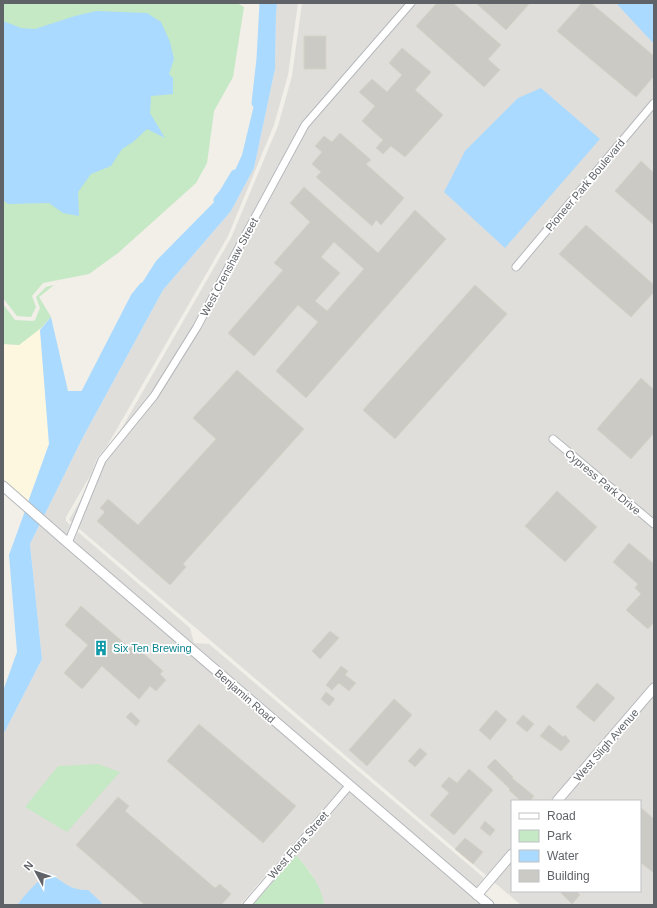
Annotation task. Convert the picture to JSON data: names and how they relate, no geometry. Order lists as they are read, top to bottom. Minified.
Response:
{"streets":{"street":["Pioneer Park Boulevard","West Crenshaw Street","Cypress Park Drive","Benjamin Road","West Sligh Avenue","West Flora Street"]},"crossings":[["West Crenshaw Street","Benjamin Road"],["Benjamin Road","West Flora Street"]],"places":{"building":["Six Ten Brewing"]},"legend":["Road","Park","Water","Building"],"north":"top left"}
